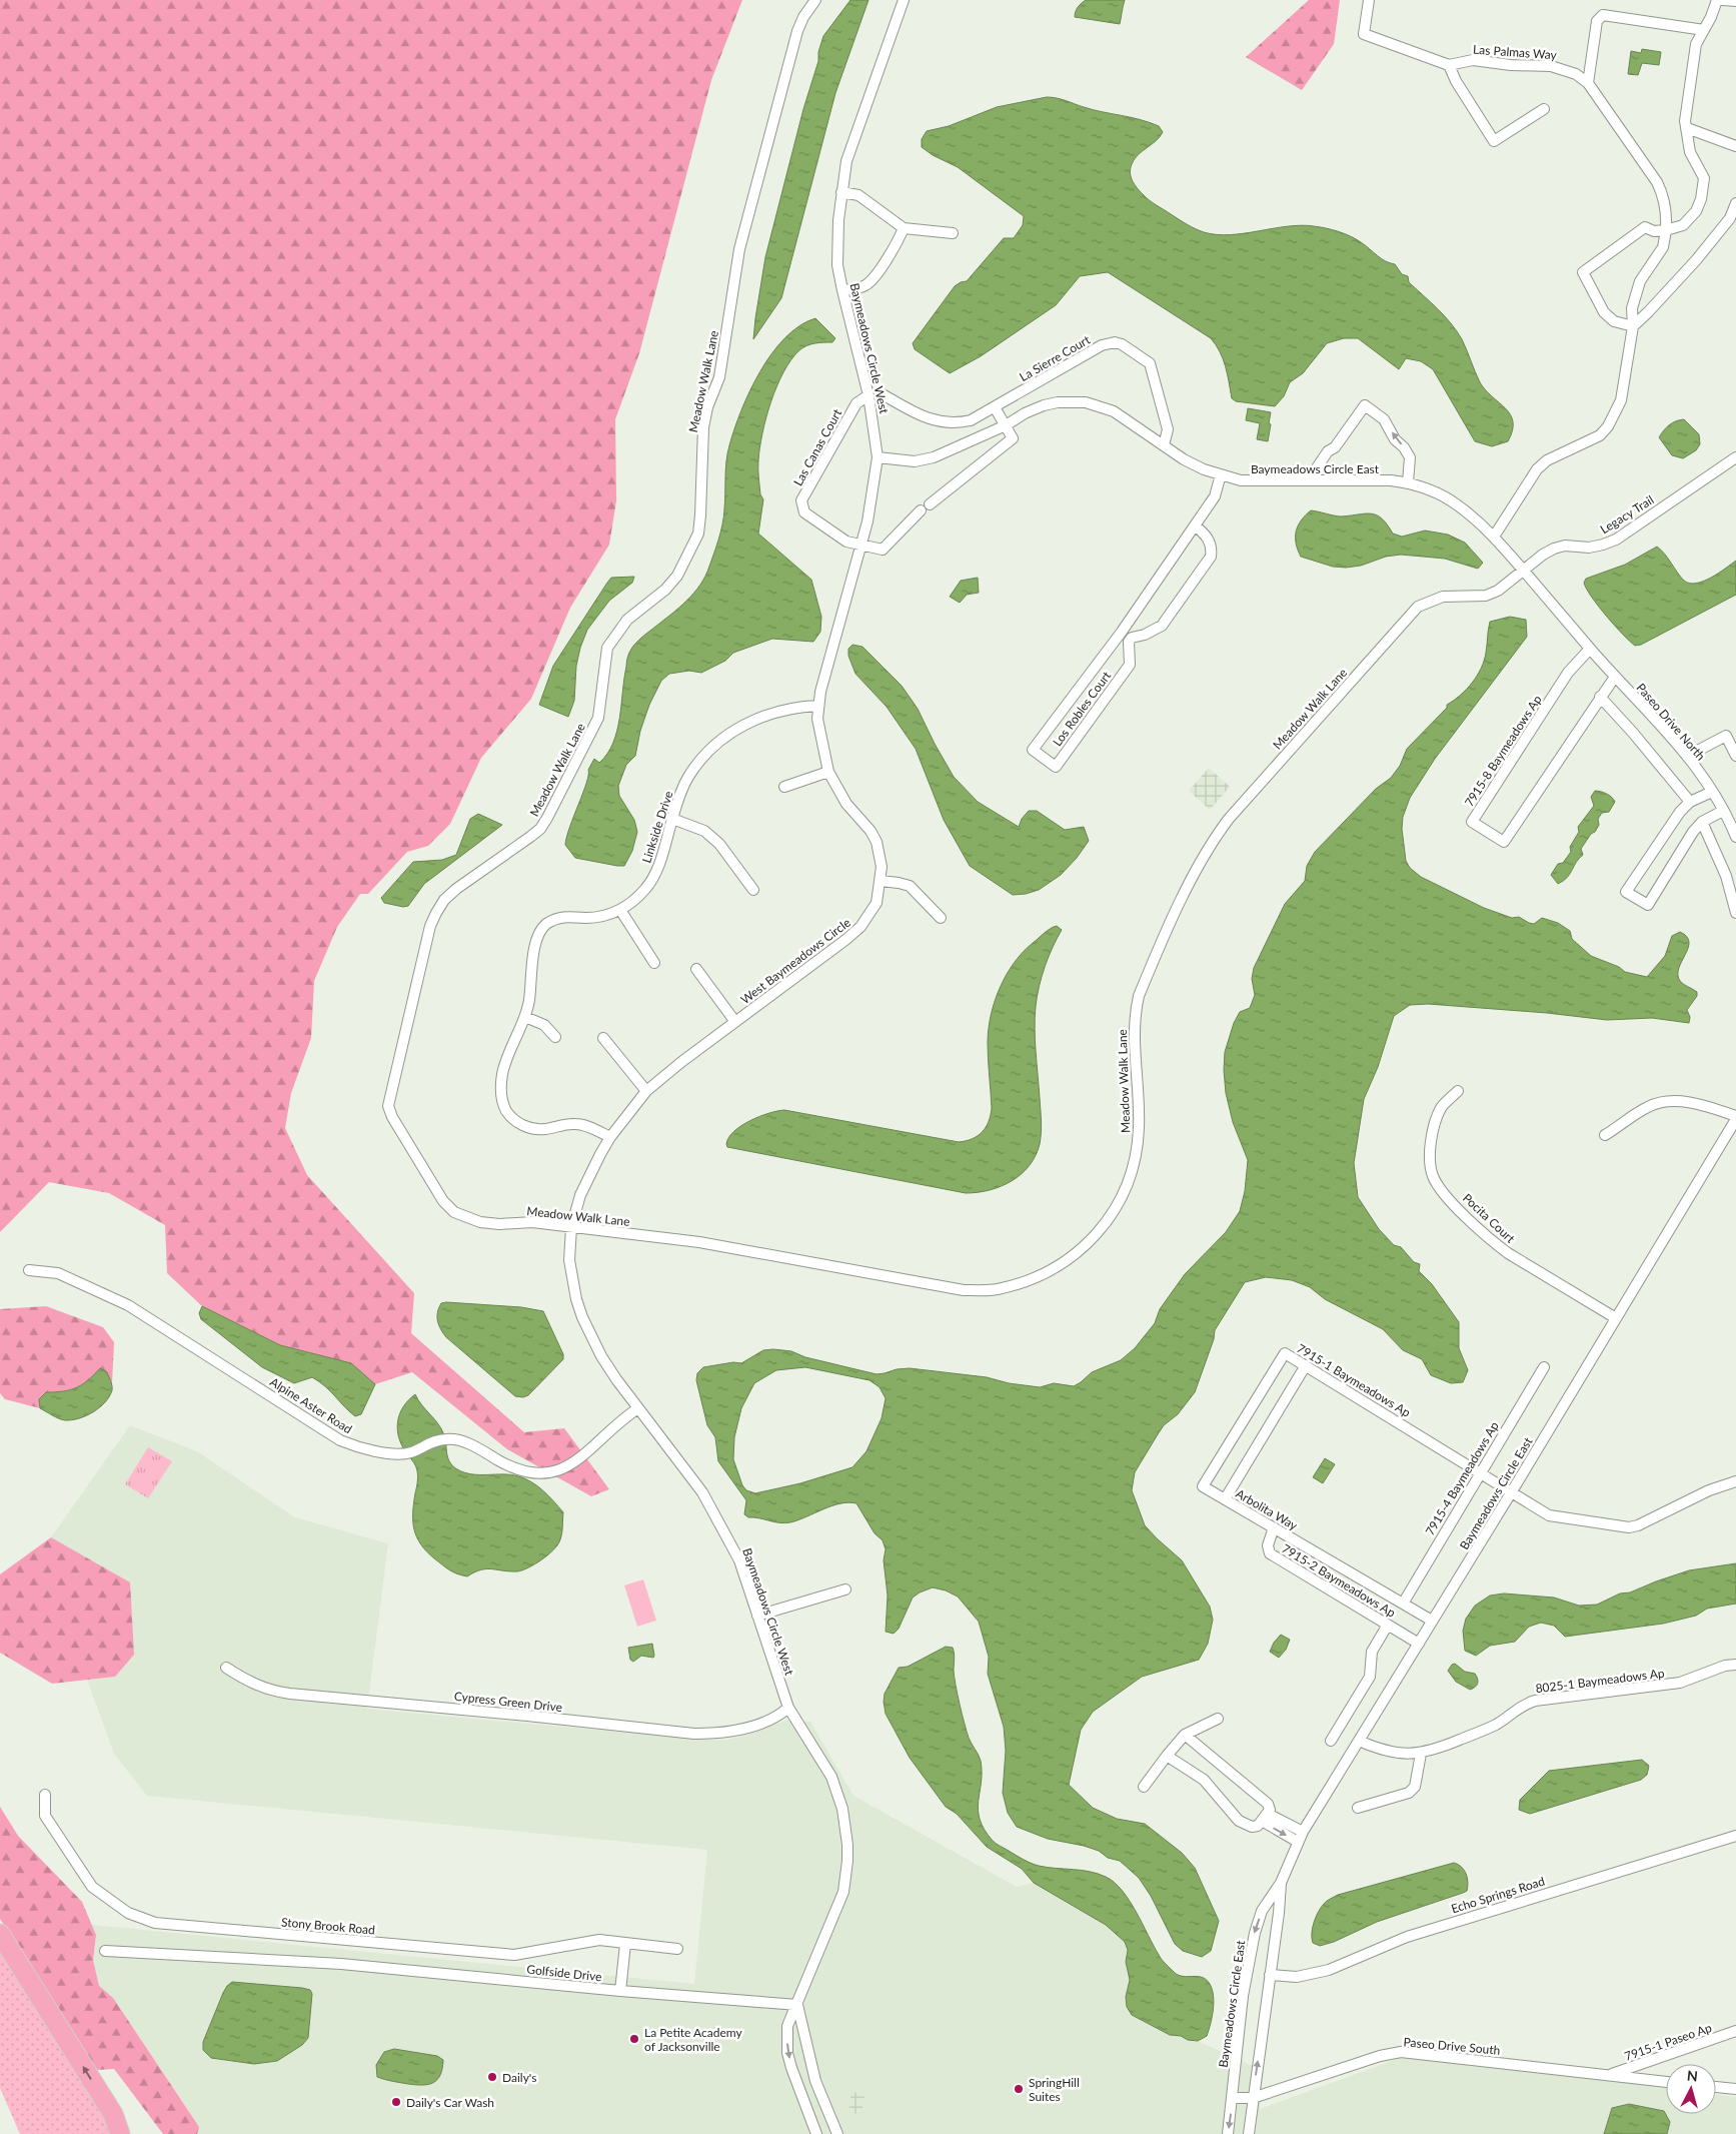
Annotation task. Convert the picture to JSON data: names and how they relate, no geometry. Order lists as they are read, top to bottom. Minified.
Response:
{"streets":{"street":["Las Palmas Way","Baymeadows Circle West","La Sierre Court","Meadow Walk Lane","Las Canas Court","Baymeadows Circle East","Legacy Trail","Los Robles Court","Paseo Drive North","7915-8 Baymeadows Ap","Linkside Drive","West Baymeadows Circle","Pocita Court","7915-1 Baymeadows Ap","Alpine Aster Road","7915-4 Baymeadows Ap","Arbolita Way","7915-2 Baymeadows Ap","8025-1 Baymeadows Ap","Cypress Green Drive","Echo Springs Road","Stony Brook Road","Golfside Drive","7915-1 Paseo Ap","Paseo Drive South"]},"crossings":[["Las Palmas Way","Baymeadows Circle East"],["Baymeadows Circle West","Meadow Walk Lane"],["Baymeadows Circle West","Las Canas Court"],["Baymeadows Circle West","Baymeadows Circle East"],["Baymeadows Circle West","Linkside Drive"],["Baymeadows Circle West","West Baymeadows Circle"],["Baymeadows Circle West","Alpine Aster Road"],["Baymeadows Circle West","Cypress Green Drive"],["Baymeadows Circle West","Golfside Drive"],["La Sierre Court","Baymeadows Circle East"],["Meadow Walk Lane","Baymeadows Circle East"],["Meadow Walk Lane","Legacy Trail"],["Baymeadows Circle East","Legacy Trail"],["Baymeadows Circle East","Los Robles Court"],["Baymeadows Circle East","Paseo Drive North"],["Baymeadows Circle East","7915-8 Baymeadows Ap"],["Baymeadows Circle East","Pocita Court"],["Baymeadows Circle East","7915-1 Baymeadows Ap"],["Baymeadows Circle East","Arbolita Way"],["Baymeadows Circle East","7915-2 Baymeadows Ap"],["Baymeadows Circle East","8025-1 Baymeadows Ap"],["Baymeadows Circle East","Echo Springs Road"],["Baymeadows Circle East","Paseo Drive South"],["Paseo Drive North","7915-8 Baymeadows Ap"],["Linkside Drive","West Baymeadows Circle"],["7915-1 Baymeadows Ap","7915-4 Baymeadows Ap"],["7915-1 Baymeadows Ap","Arbolita Way"],["7915-4 Baymeadows Ap","Arbolita Way"],["Arbolita Way","7915-2 Baymeadows Ap"],["7915-1 Paseo Ap","Paseo Drive South"]],"places":["La Petite Academy of Jacksonville","Daily's","SpringHill Suites","Daily's Car Wash"],"north":"top"}
